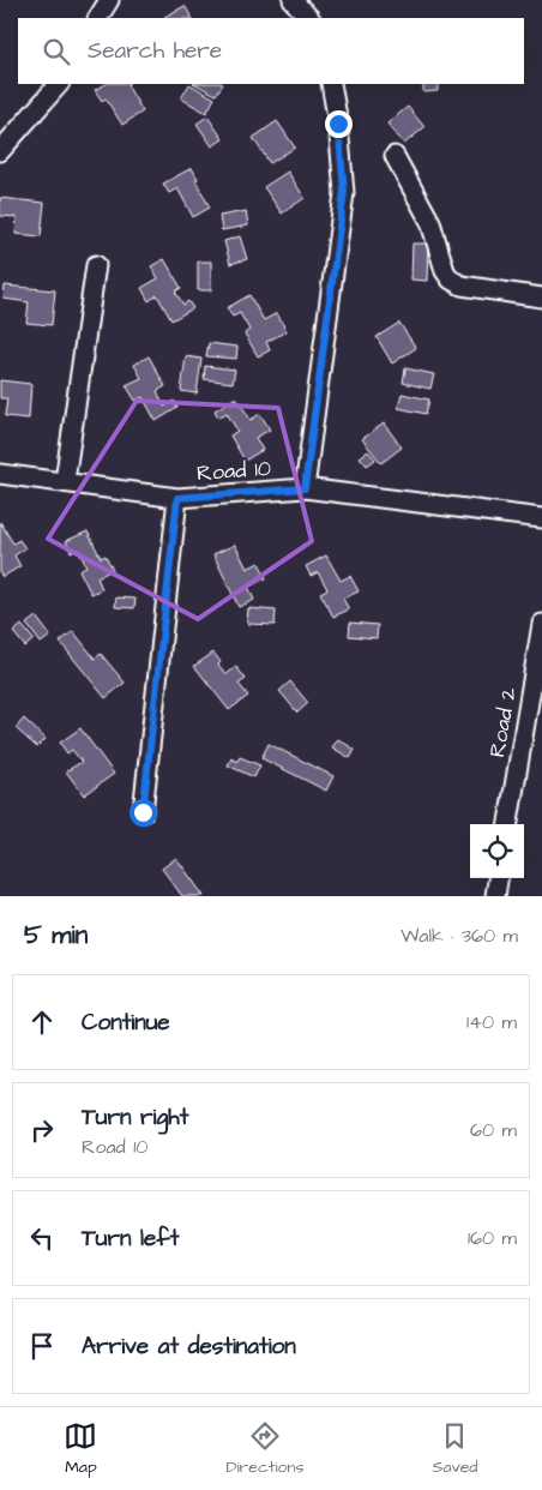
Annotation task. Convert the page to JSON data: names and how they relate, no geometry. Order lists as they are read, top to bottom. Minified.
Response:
{"streets":{"street":["Road 10","Road 2"]},"page":{"search":"Search here","heading":["5 min","Walk · 360 m"],"list":[["Continue","140 m"],["Turn right","Road 10","60 m"],["Turn left","160 m"],"Arrive at destination"],"nav":["Map","Directions","Saved"]}}
